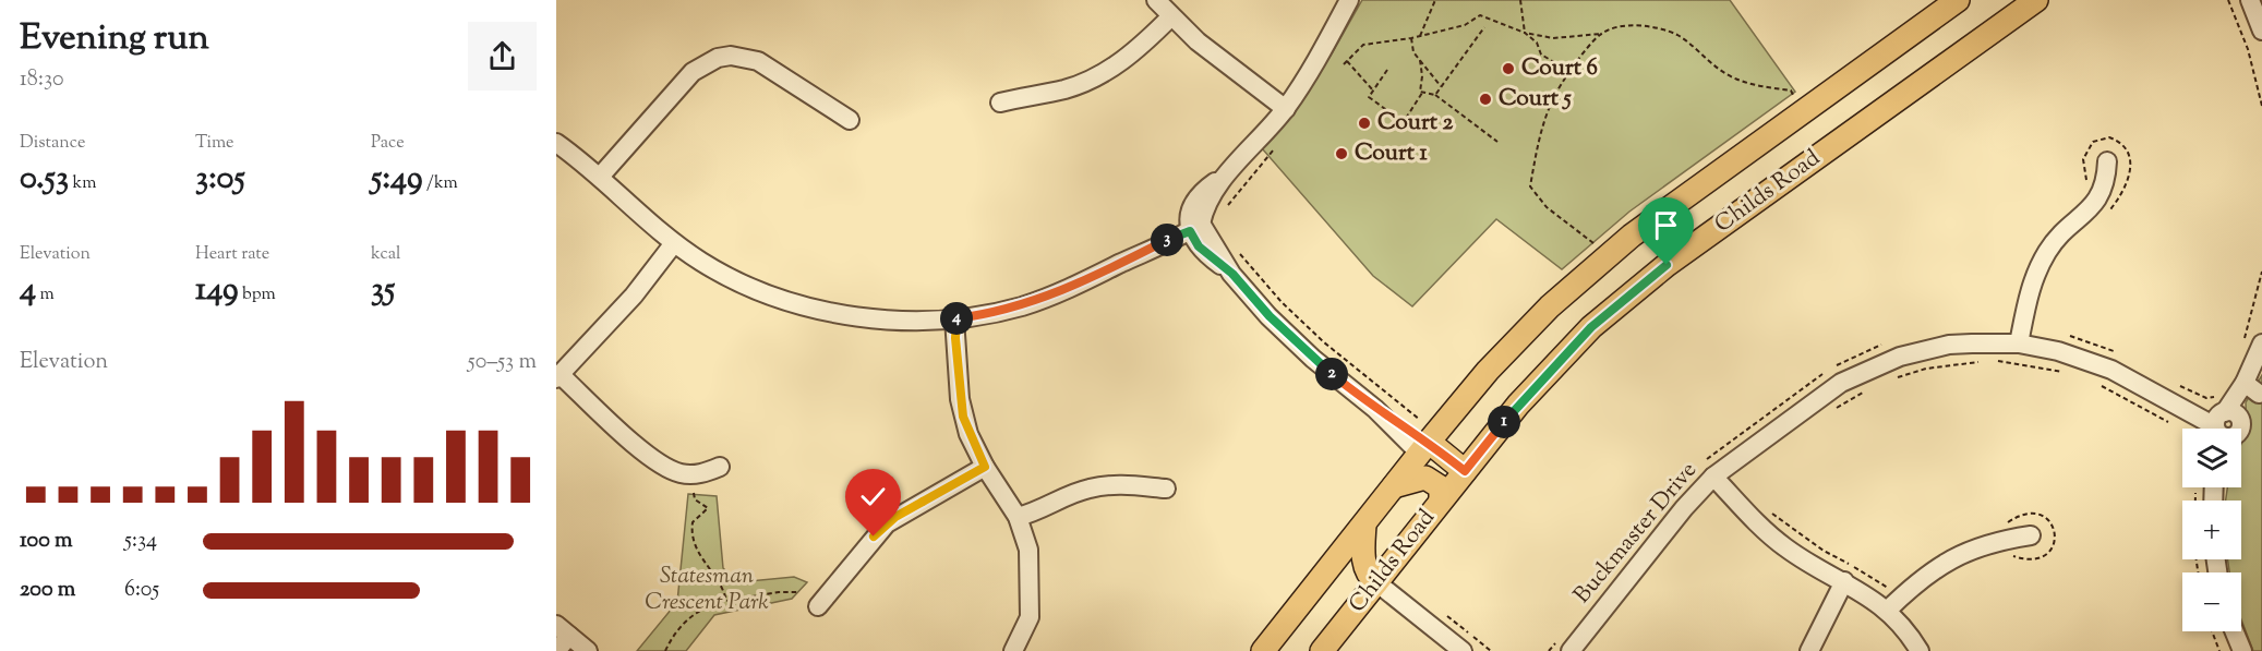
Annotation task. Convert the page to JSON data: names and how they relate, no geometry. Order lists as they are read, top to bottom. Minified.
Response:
{"streets":{"main road":["Childs Road"],"street":["Buckmaster Drive"]},"parks":["Statesman Crescent Park"],"places":["Court 6","Court 5","Court 2","Court 1"],"page":{"heading":["Evening run","18:30"],"stats":[["Distance","0.53 km"],["Time","3:05"],["Pace","5:49 /km"],["Elevation","4 m"],["Heart rate","149 bpm"],["kcal","35"]],"pins":["3","4","2","1"],"chart":["Elevation","50–53 m"],"map_buttons":["+","−"],"list":[{"name":"100 m","note":"5:34"},{"name":"200 m","note":"6:05"}]}}
